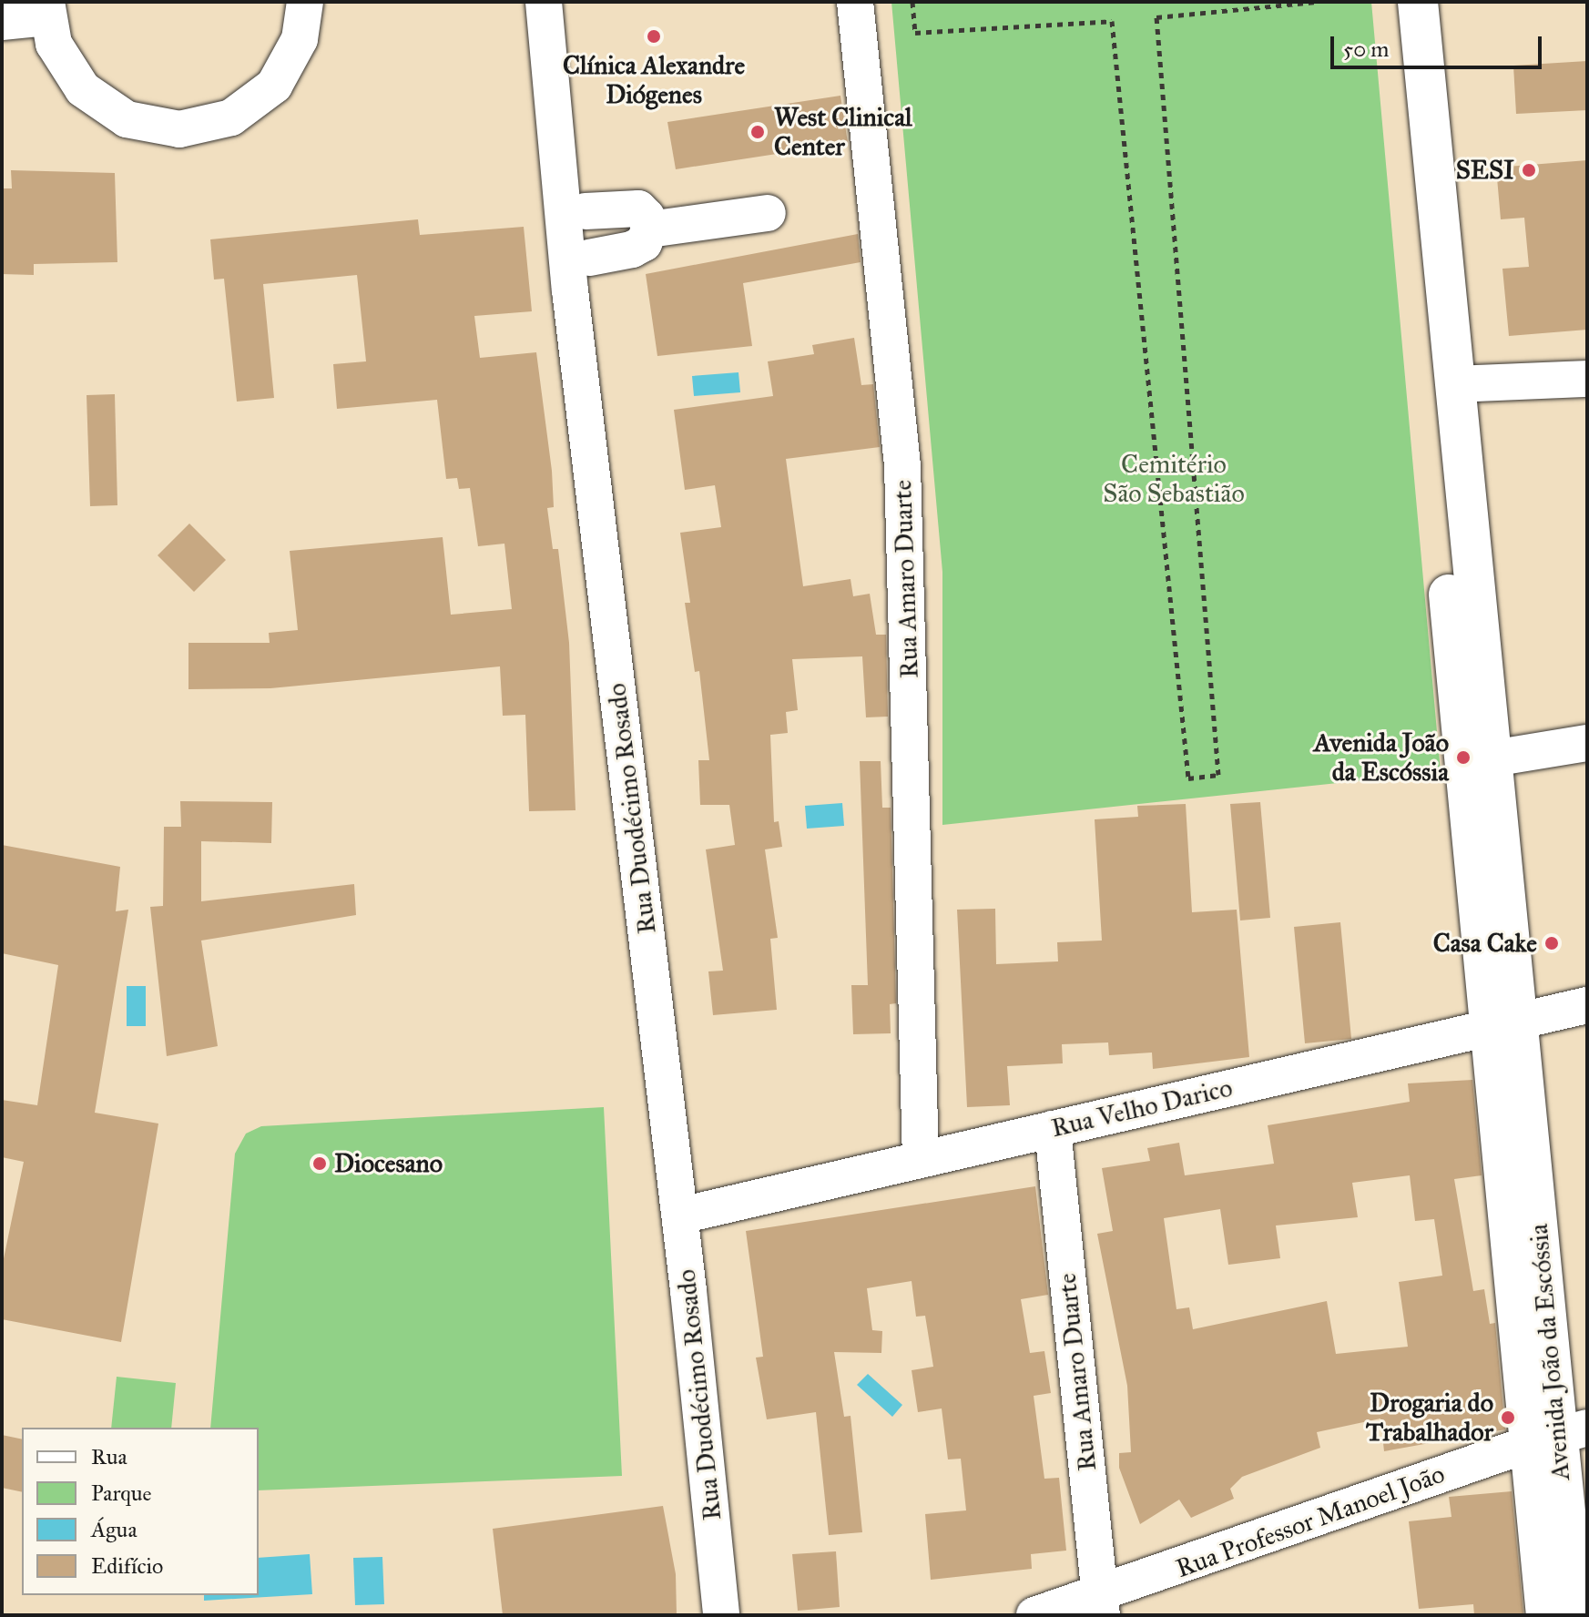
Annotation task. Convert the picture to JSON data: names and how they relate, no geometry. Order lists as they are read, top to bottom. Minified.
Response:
{"streets":{"main road":["Avenida João da Escóssia"],"street":["Rua Amaro Duarte","Rua Duodécimo Rosado","Rua Velho Darico","Rua Professor Manoel João"]},"crossings":[["Rua Amaro Duarte","Rua Velho Darico"],["Rua Amaro Duarte","Rua Professor Manoel João"],["Rua Duodécimo Rosado","Rua Velho Darico"],["Rua Velho Darico","Avenida João da Escóssia"],["Avenida João da Escóssia","Rua Professor Manoel João"]],"parks":["Cemitério São Sebastião"],"places":["Clínica Alexandre Diógenes","West Clinical Center","SESI","Avenida João da Escóssia","Casa Cake","Diocesano","Drogaria do Trabalhador"],"legend":["Rua","Parque","Água","Edifício"],"scale_bar":"50 m"}
